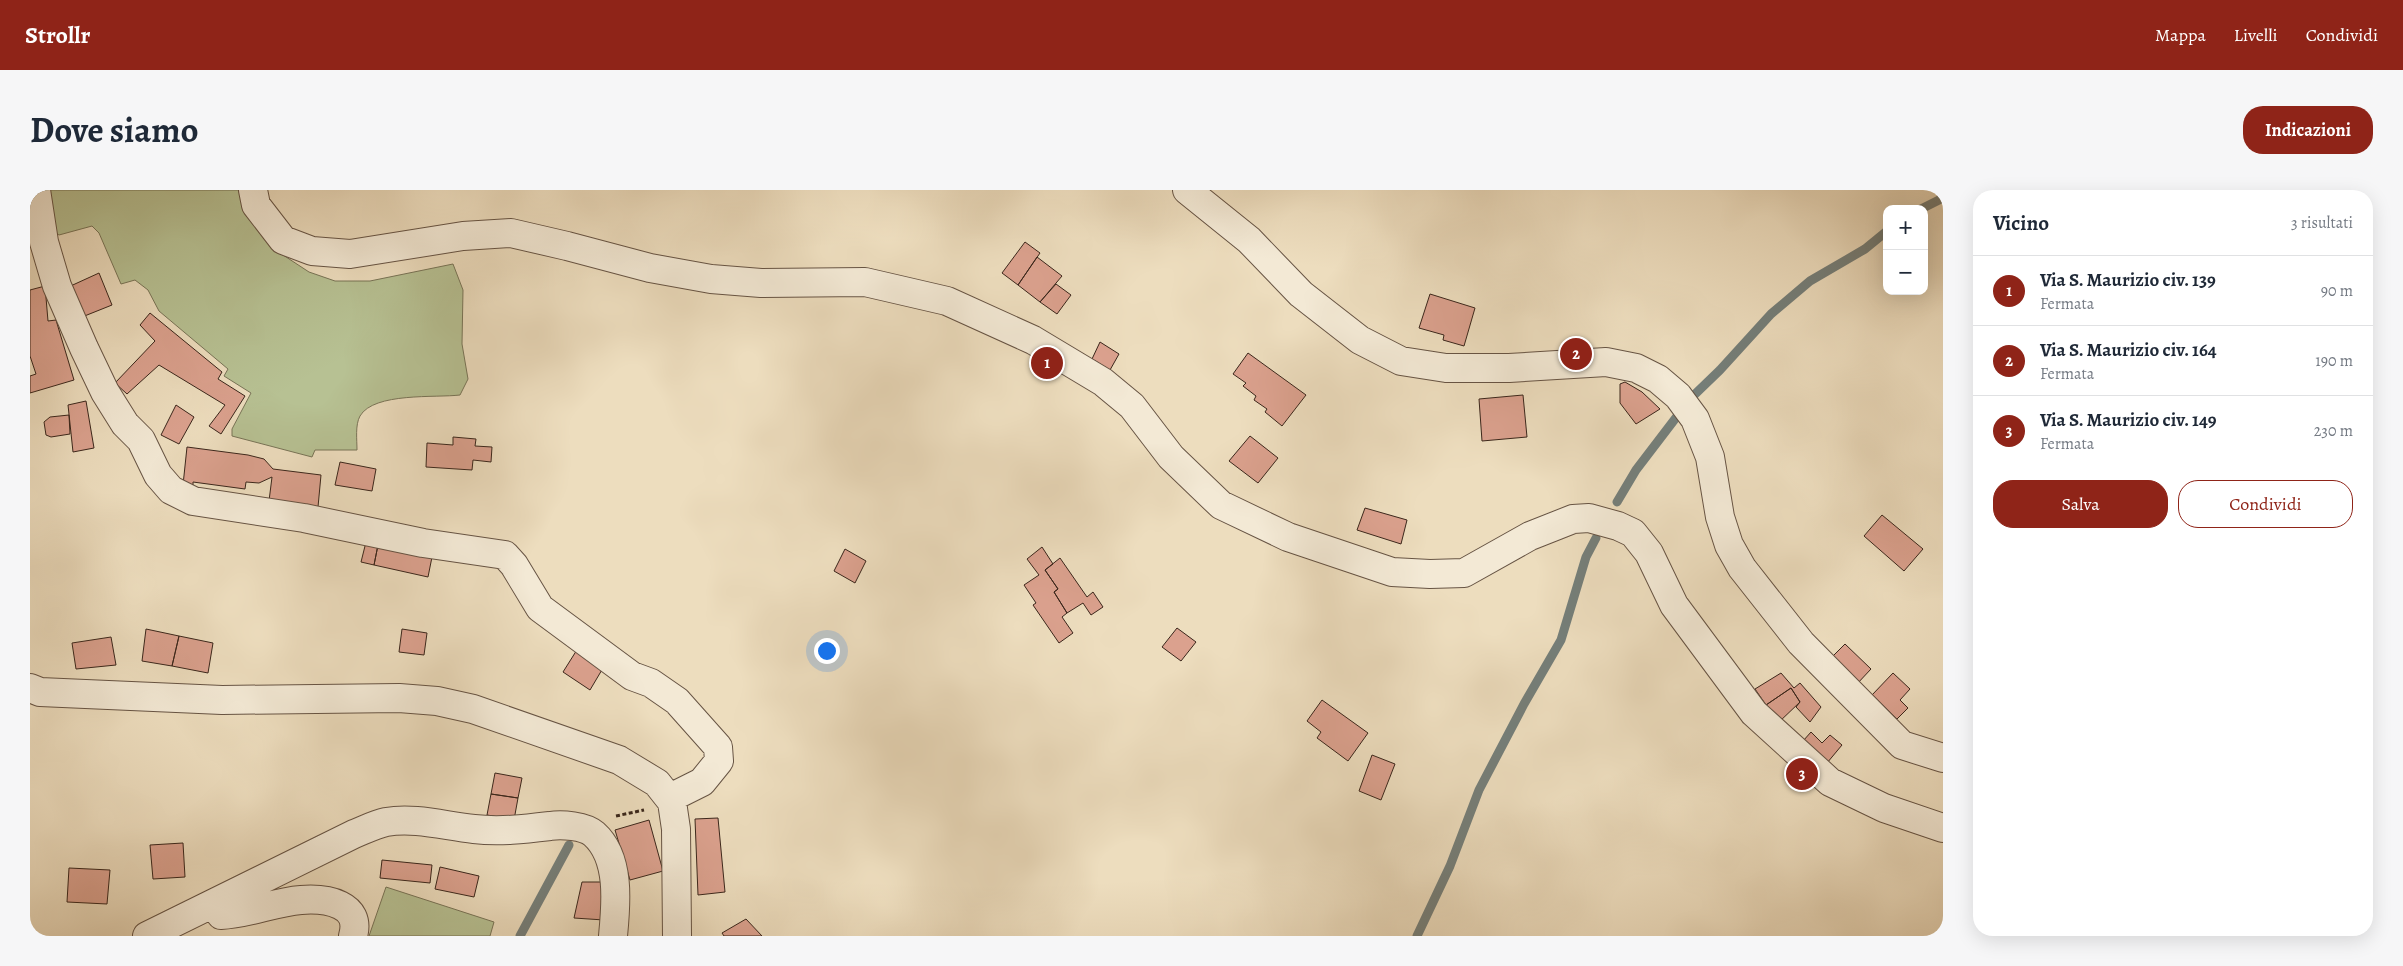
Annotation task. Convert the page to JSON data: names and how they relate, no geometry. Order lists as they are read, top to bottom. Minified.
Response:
{"page":{"header":"Strollr","nav":["Mappa","Livelli","Condividi"],"title":"Dove siamo","buttons":["Indicazioni",["Salva","Condividi"]],"heading":["Vicino","3 risultati"],"map_buttons":["+","−"],"list":[{"mark":"1","name":"Via S. Maurizio civ. 139","note":"Fermata","value":"90 m"},{"mark":"2","name":"Via S. Maurizio civ. 164","note":"Fermata","value":"190 m"},{"mark":"3","name":"Via S. Maurizio civ. 149","note":"Fermata","value":"230 m"}],"pins":["2","1","3"]}}
